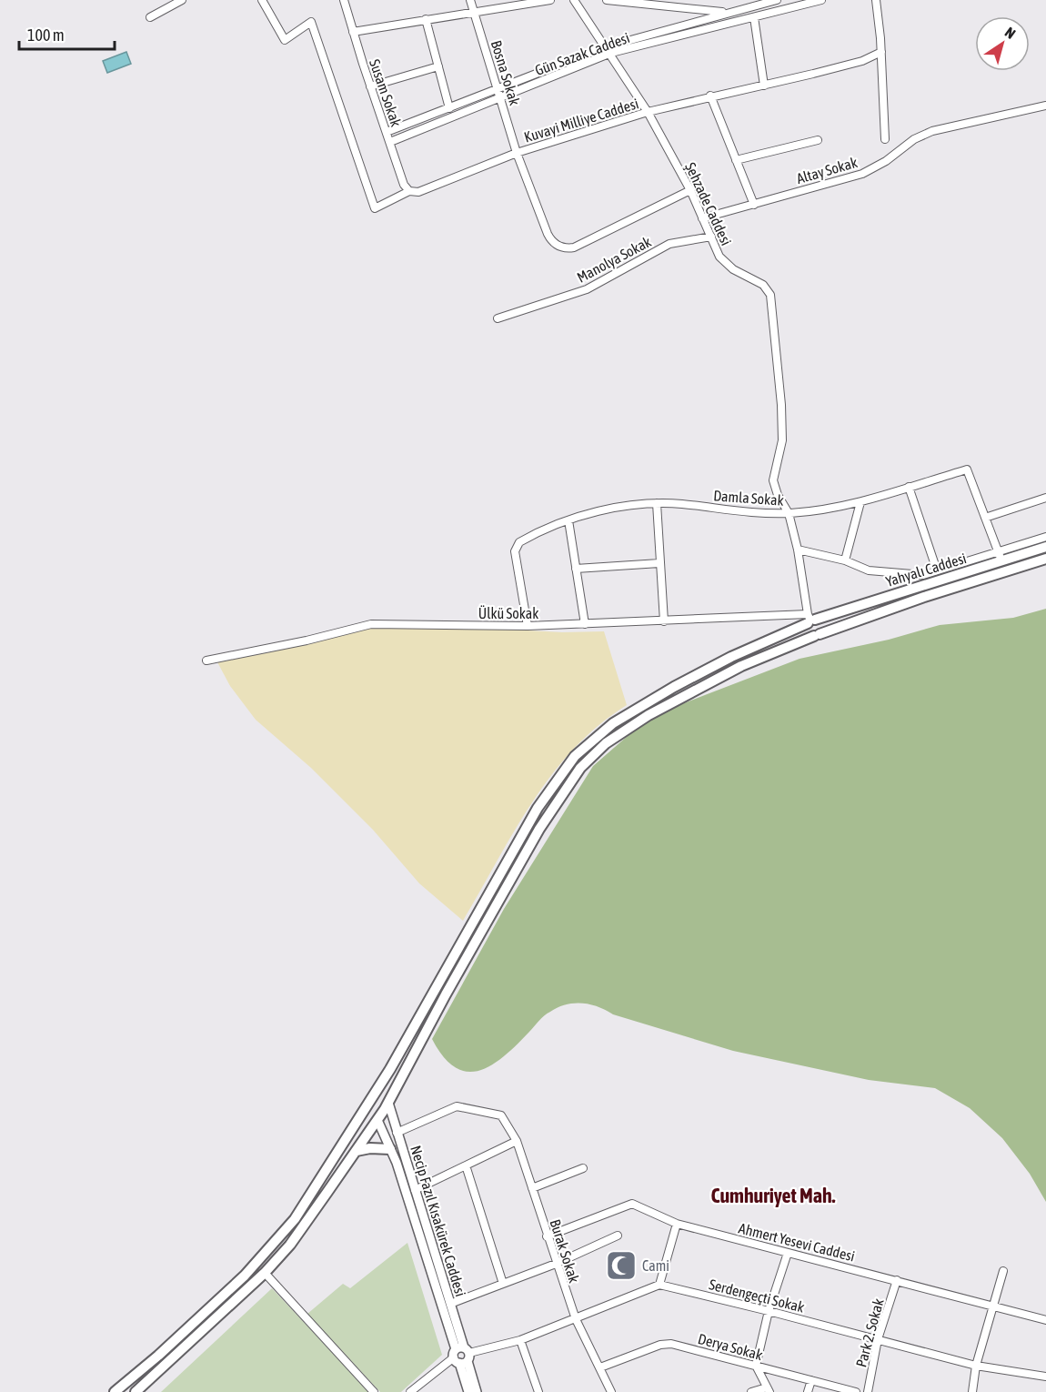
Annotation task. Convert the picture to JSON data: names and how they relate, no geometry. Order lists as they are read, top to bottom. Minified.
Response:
{"streets":{"main road":["Yahyalı Caddesi"],"street":["Gün Sazak Caddesi","Bosna Sokak","Susam Sokak","Kuvayi Milliye Caddesi","Altay Sokak","Şehzade Caddesi","Manolya Sokak","Damla Sokak","Ülkü Sokak","Necip Fazıl Kısakürek Caddesi","Ahmert Yesevi Caddesi","Burak Sokak","Serdengeçti Sokak","Park 2. Sokak","Derya Sokak"]},"crossings":[["Gün Sazak Caddesi","Bosna Sokak"],["Gün Sazak Caddesi","Susam Sokak"],["Gün Sazak Caddesi","Şehzade Caddesi"],["Bosna Sokak","Kuvayi Milliye Caddesi"],["Bosna Sokak","Şehzade Caddesi"],["Susam Sokak","Kuvayi Milliye Caddesi"],["Kuvayi Milliye Caddesi","Şehzade Caddesi"],["Altay Sokak","Şehzade Caddesi"],["Şehzade Caddesi","Manolya Sokak"],["Şehzade Caddesi","Damla Sokak"],["Şehzade Caddesi","Yahyalı Caddesi"],["Şehzade Caddesi","Ülkü Sokak"],["Damla Sokak","Yahyalı Caddesi"],["Damla Sokak","Ülkü Sokak"],["Yahyalı Caddesi","Ülkü Sokak"],["Yahyalı Caddesi","Necip Fazıl Kısakürek Caddesi"],["Necip Fazıl Kısakürek Caddesi","Burak Sokak"],["Ahmert Yesevi Caddesi","Burak Sokak"],["Ahmert Yesevi Caddesi","Park 2. Sokak"],["Burak Sokak","Derya Sokak"],["Serdengeçti Sokak","Park 2. Sokak"]],"districts":["Cumhuriyet Mah."],"places":{"mosque":["Cami"]},"scale_bar":"100 m","north":"top right"}
